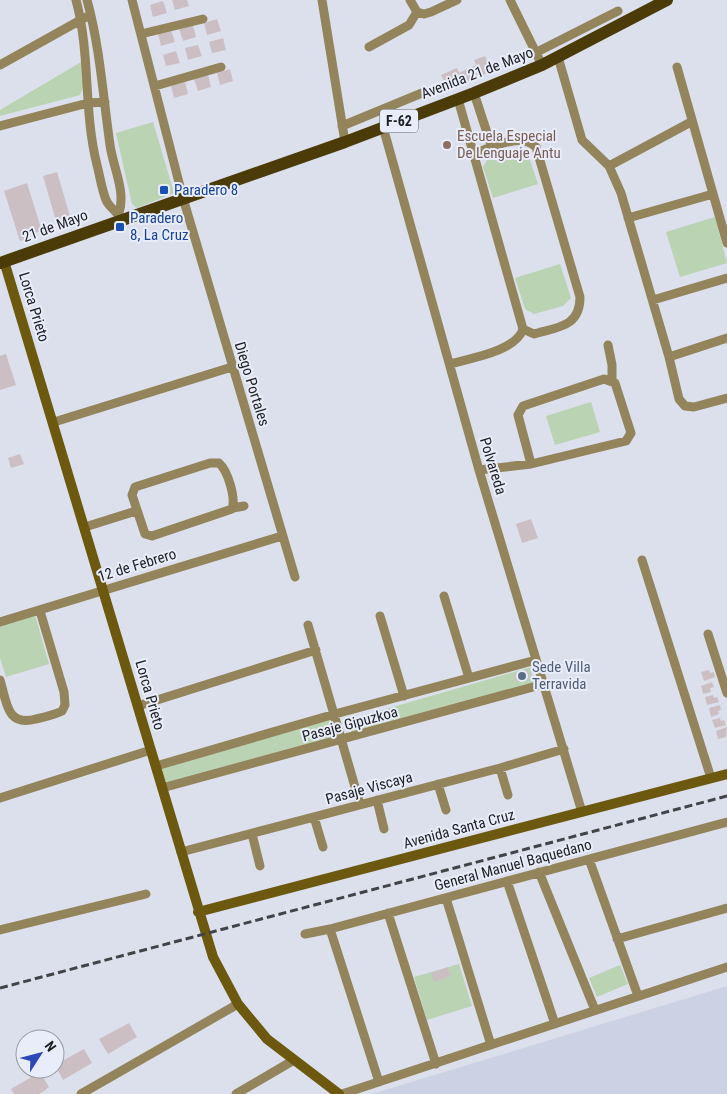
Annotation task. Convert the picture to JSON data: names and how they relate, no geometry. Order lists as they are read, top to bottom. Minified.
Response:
{"streets":{"main road":["Avenida 21 de Mayo","F-62","21 de Mayo","Lorca Prieto","Avenida Santa Cruz"],"street":["Diego Portales","Polvareda","12 de Febrero","Pasaje Gipuzkoa","Pasaje Viscaya","General Manuel Baquedano"]},"crossings":[["Avenida 21 de Mayo","21 de Mayo"],["Avenida 21 de Mayo","Diego Portales"],["Avenida 21 de Mayo","Polvareda"],["21 de Mayo","Lorca Prieto"],["Lorca Prieto","12 de Febrero"],["Lorca Prieto","Pasaje Gipuzkoa"],["Lorca Prieto","Pasaje Viscaya"],["Lorca Prieto","Avenida Santa Cruz"],["Diego Portales","12 de Febrero"],["Polvareda","Pasaje Gipuzkoa"],["Polvareda","Pasaje Viscaya"],["Polvareda","Avenida Santa Cruz"]],"places":{"other":["Escuela Especial De Lenguaje Antu","Sede Villa Terravida"],"transit":["Paradero 8","Paradero 8, La Cruz"]},"north":"top right"}
